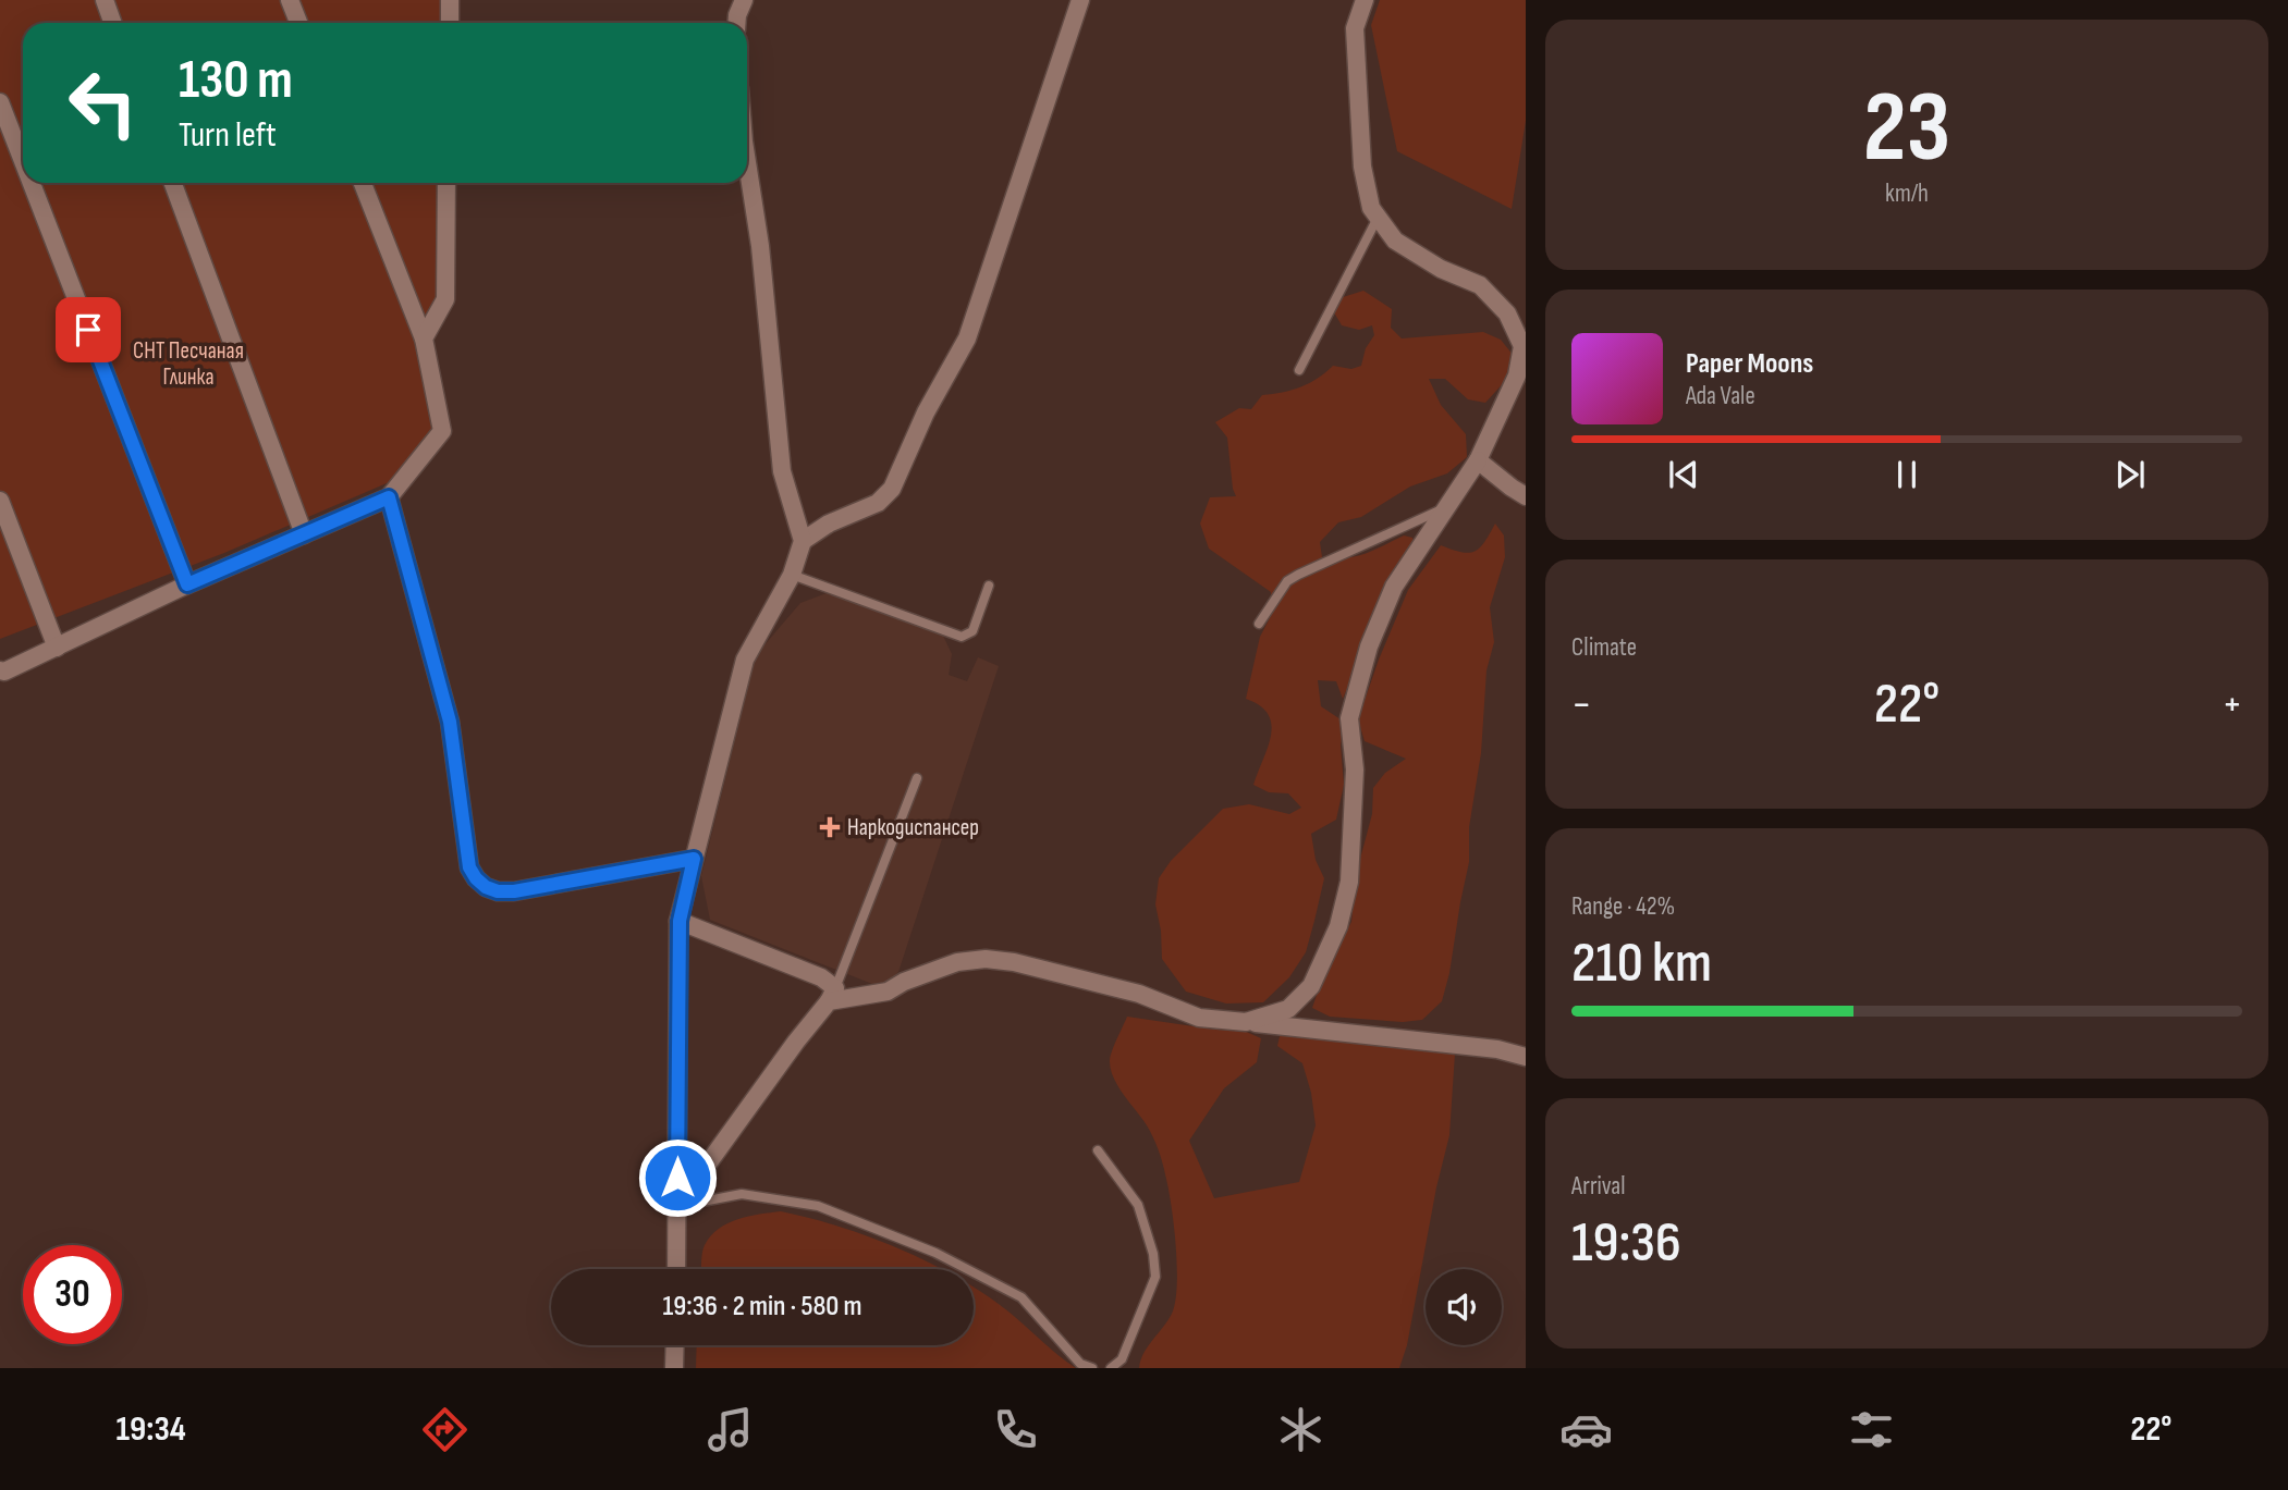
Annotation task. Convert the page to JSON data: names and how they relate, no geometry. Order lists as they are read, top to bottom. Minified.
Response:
{"parks":["СНТ Песчаная Глинка"],"places":{"health":["Наркодиспансер"]},"page":{"tile":[["23","km/h"],"Climate",["Range · 42%","210 km"],["Arrival","19:36"]],"turn":["130 m","Turn left"],"song":["Paper Moons","Ada Vale"],"heat":["−","22°","+"],"limit":"30","trip":"19:36 · 2 min · 580 m","tabs":["19:34","22°"]}}
